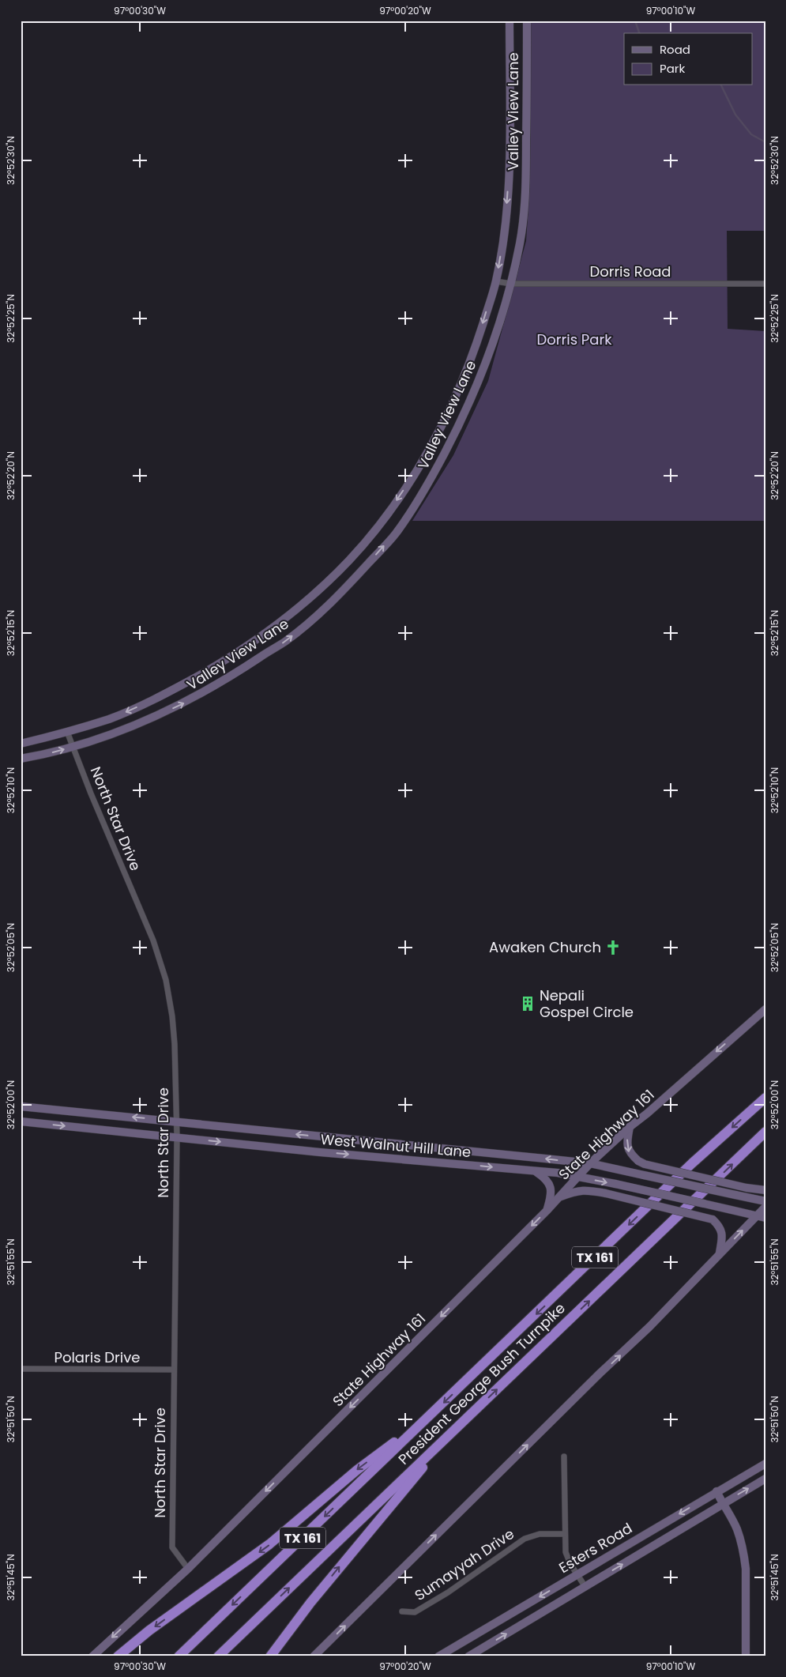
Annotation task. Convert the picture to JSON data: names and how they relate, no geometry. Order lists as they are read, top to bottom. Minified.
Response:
{"streets":{"highway":["TX 161","President George Bush Turnpike"],"main road":["Valley View Lane","State Highway 161","West Walnut Hill Lane","Esters Road"],"street":["Dorris Road","North Star Drive","Polaris Drive","Sumayyah Drive"]},"crossings":[["Valley View Lane","Dorris Road"],["Valley View Lane","North Star Drive"],["North Star Drive","State Highway 161"],["North Star Drive","West Walnut Hill Lane"],["North Star Drive","Polaris Drive"],["State Highway 161","West Walnut Hill Lane"]],"one_way":["State Highway 161"],"parks":["Dorris Park"],"places":{"church":["Awaken Church"],"building":["Nepali Gospel Circle"]},"legend":["Road","Park"],"coordinates":["97°00'30\"W","97°00'20\"W","97°00'10\"W","32°52'30\"N","32°52'25\"N","32°52'20\"N","32°52'15\"N","32°52'10\"N","32°52'05\"N","32°52'00\"N","32°51'55\"N","32°51'50\"N","32°51'45\"N"]}
